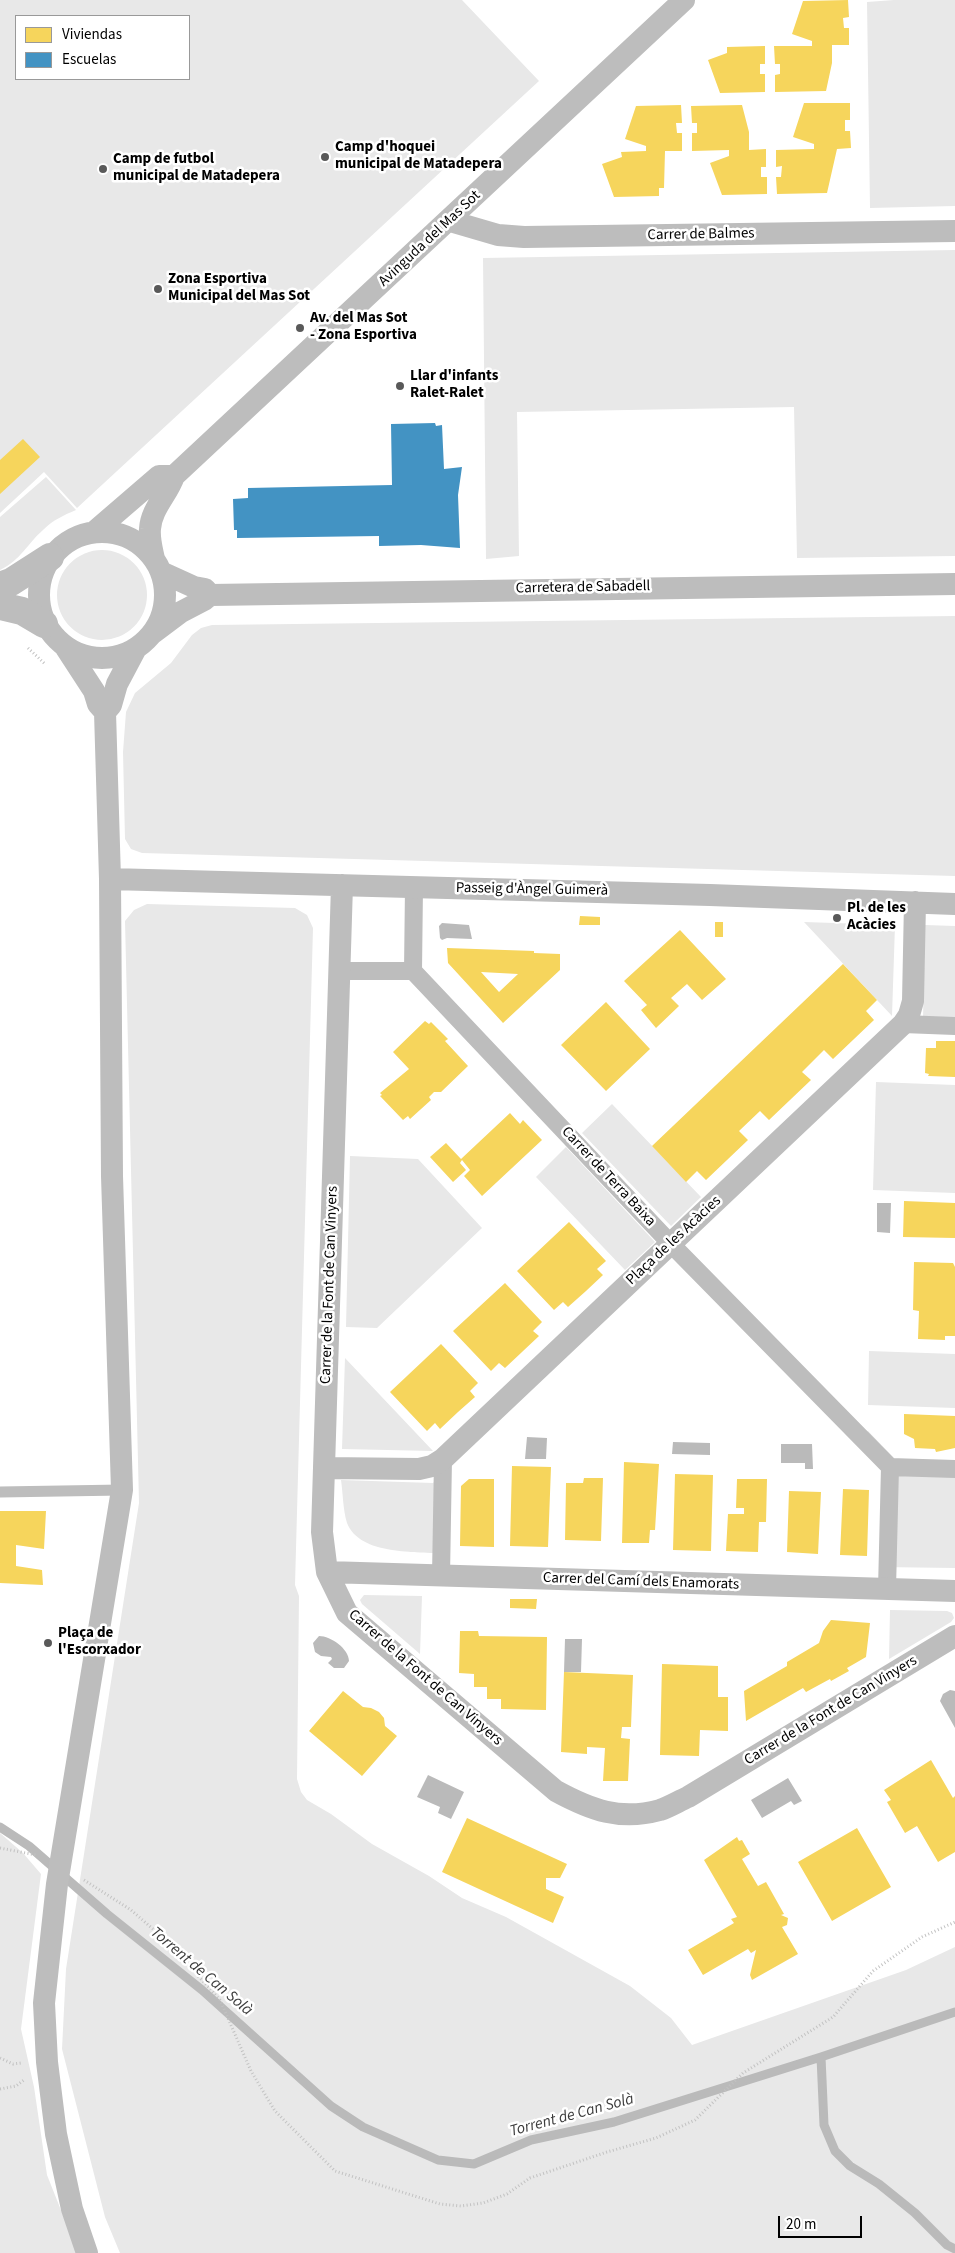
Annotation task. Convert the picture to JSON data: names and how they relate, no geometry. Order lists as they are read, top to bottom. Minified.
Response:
{"streets":{"street":["Carrer de Balmes","Avinguda del Mas Sot","Carretera de Sabadell","Passeig d'Àngel Guimerà","Carrer de Terra Baixa","Plaça de les Acàcies","Carrer de la Font de Can Vinyers","Carrer del Camí dels Enamorats"]},"crossings":[["Carrer de Balmes","Avinguda del Mas Sot"],["Avinguda del Mas Sot","Carretera de Sabadell"],["Passeig d'Àngel Guimerà","Plaça de les Acàcies"],["Passeig d'Àngel Guimerà","Carrer de la Font de Can Vinyers"],["Carrer de Terra Baixa","Plaça de les Acàcies"],["Plaça de les Acàcies","Carrer de la Font de Can Vinyers"],["Carrer de la Font de Can Vinyers","Carrer del Camí dels Enamorats"]],"water":["Torrent de Can Solà"],"places":["Camp d'hoquei municipal de Matadepera","Camp de futbol municipal de Matadepera","Zona Esportiva Municipal del Mas Sot","Av. del Mas Sot - Zona Esportiva","Llar d'infants Ralet-Ralet","Pl. de les Acàcies","Plaça de l'Escorxador"],"legend":["Viviendas","Escuelas"],"scale_bar":"20 m"}
